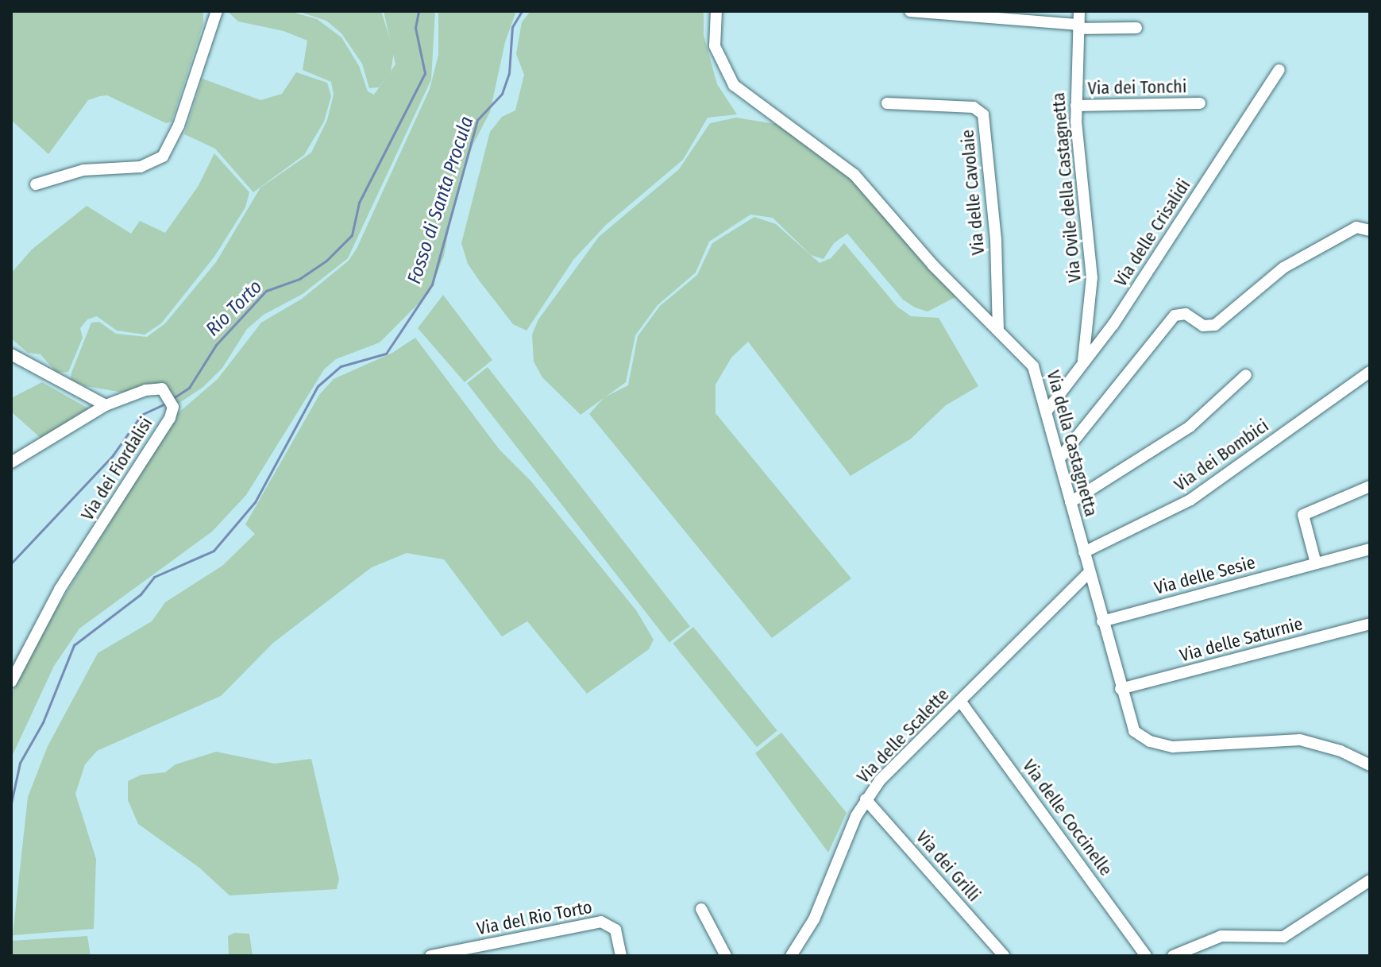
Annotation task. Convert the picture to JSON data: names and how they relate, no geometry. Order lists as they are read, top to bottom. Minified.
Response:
{"streets":{"street":["Via dei Tonchi","Via Ovile della Castagnetta","Via delle Cavolaie","Via delle Crisalidi","Via della Castagnetta","Via dei Bombici","Via dei Fiordalisi","Via delle Sesie","Via delle Saturnie","Via delle Scalette","Via delle Coccinelle","Via dei Grilli","Via del Rio Torto"]},"crossings":[["Via dei Tonchi","Via Ovile della Castagnetta"],["Via Ovile della Castagnetta","Via delle Crisalidi"],["Via delle Cavolaie","Via della Castagnetta"],["Via delle Crisalidi","Via della Castagnetta"],["Via della Castagnetta","Via dei Bombici"],["Via della Castagnetta","Via delle Sesie"],["Via della Castagnetta","Via delle Saturnie"],["Via della Castagnetta","Via delle Scalette"],["Via delle Scalette","Via delle Coccinelle"],["Via delle Scalette","Via dei Grilli"]],"water":["Fosso di Santa Procula","Rio Torto"]}
